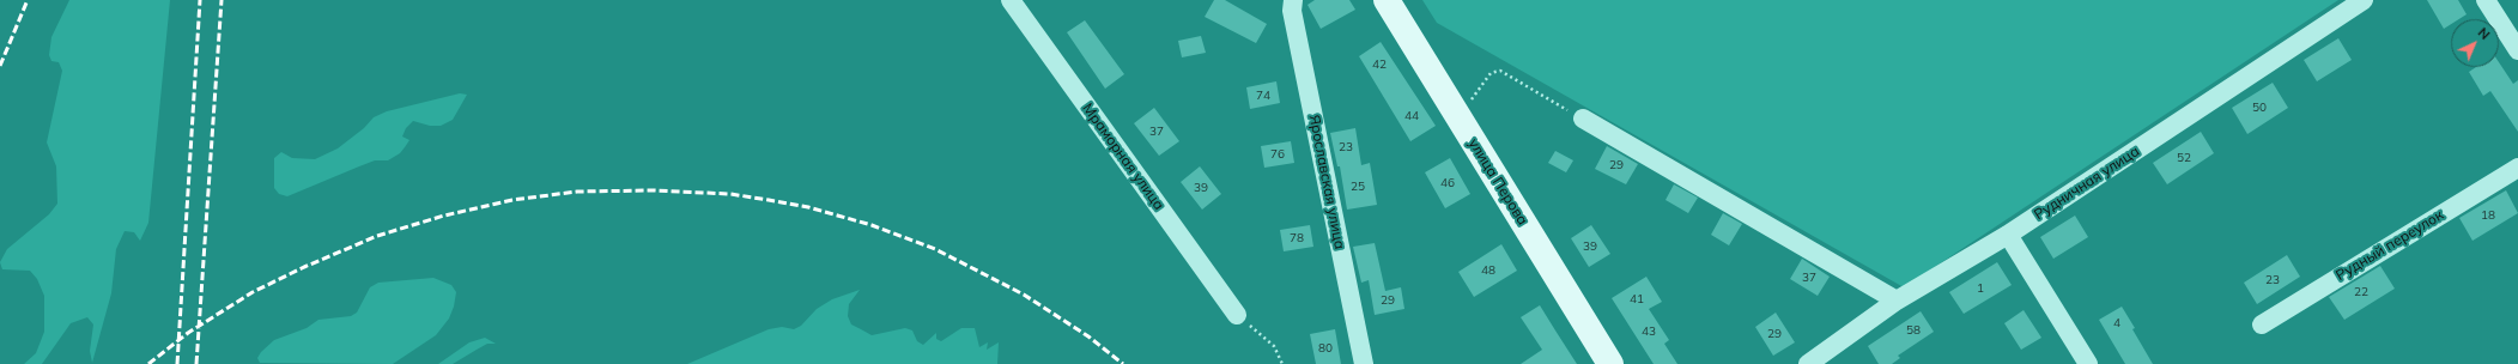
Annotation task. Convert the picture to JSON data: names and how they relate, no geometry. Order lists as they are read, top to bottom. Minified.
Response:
{"streets":{"main road":["улица Перова"],"street":["Мраморная улица","Ярославская улица","Рудничная улица","Рудный переулок"]},"house_numbers":["42","74","50","44","37","23","76","52","29","46","25","39","18","78","39","48","37","23","1","22","41","29","4","58","43","29","80"],"north":"top right"}
